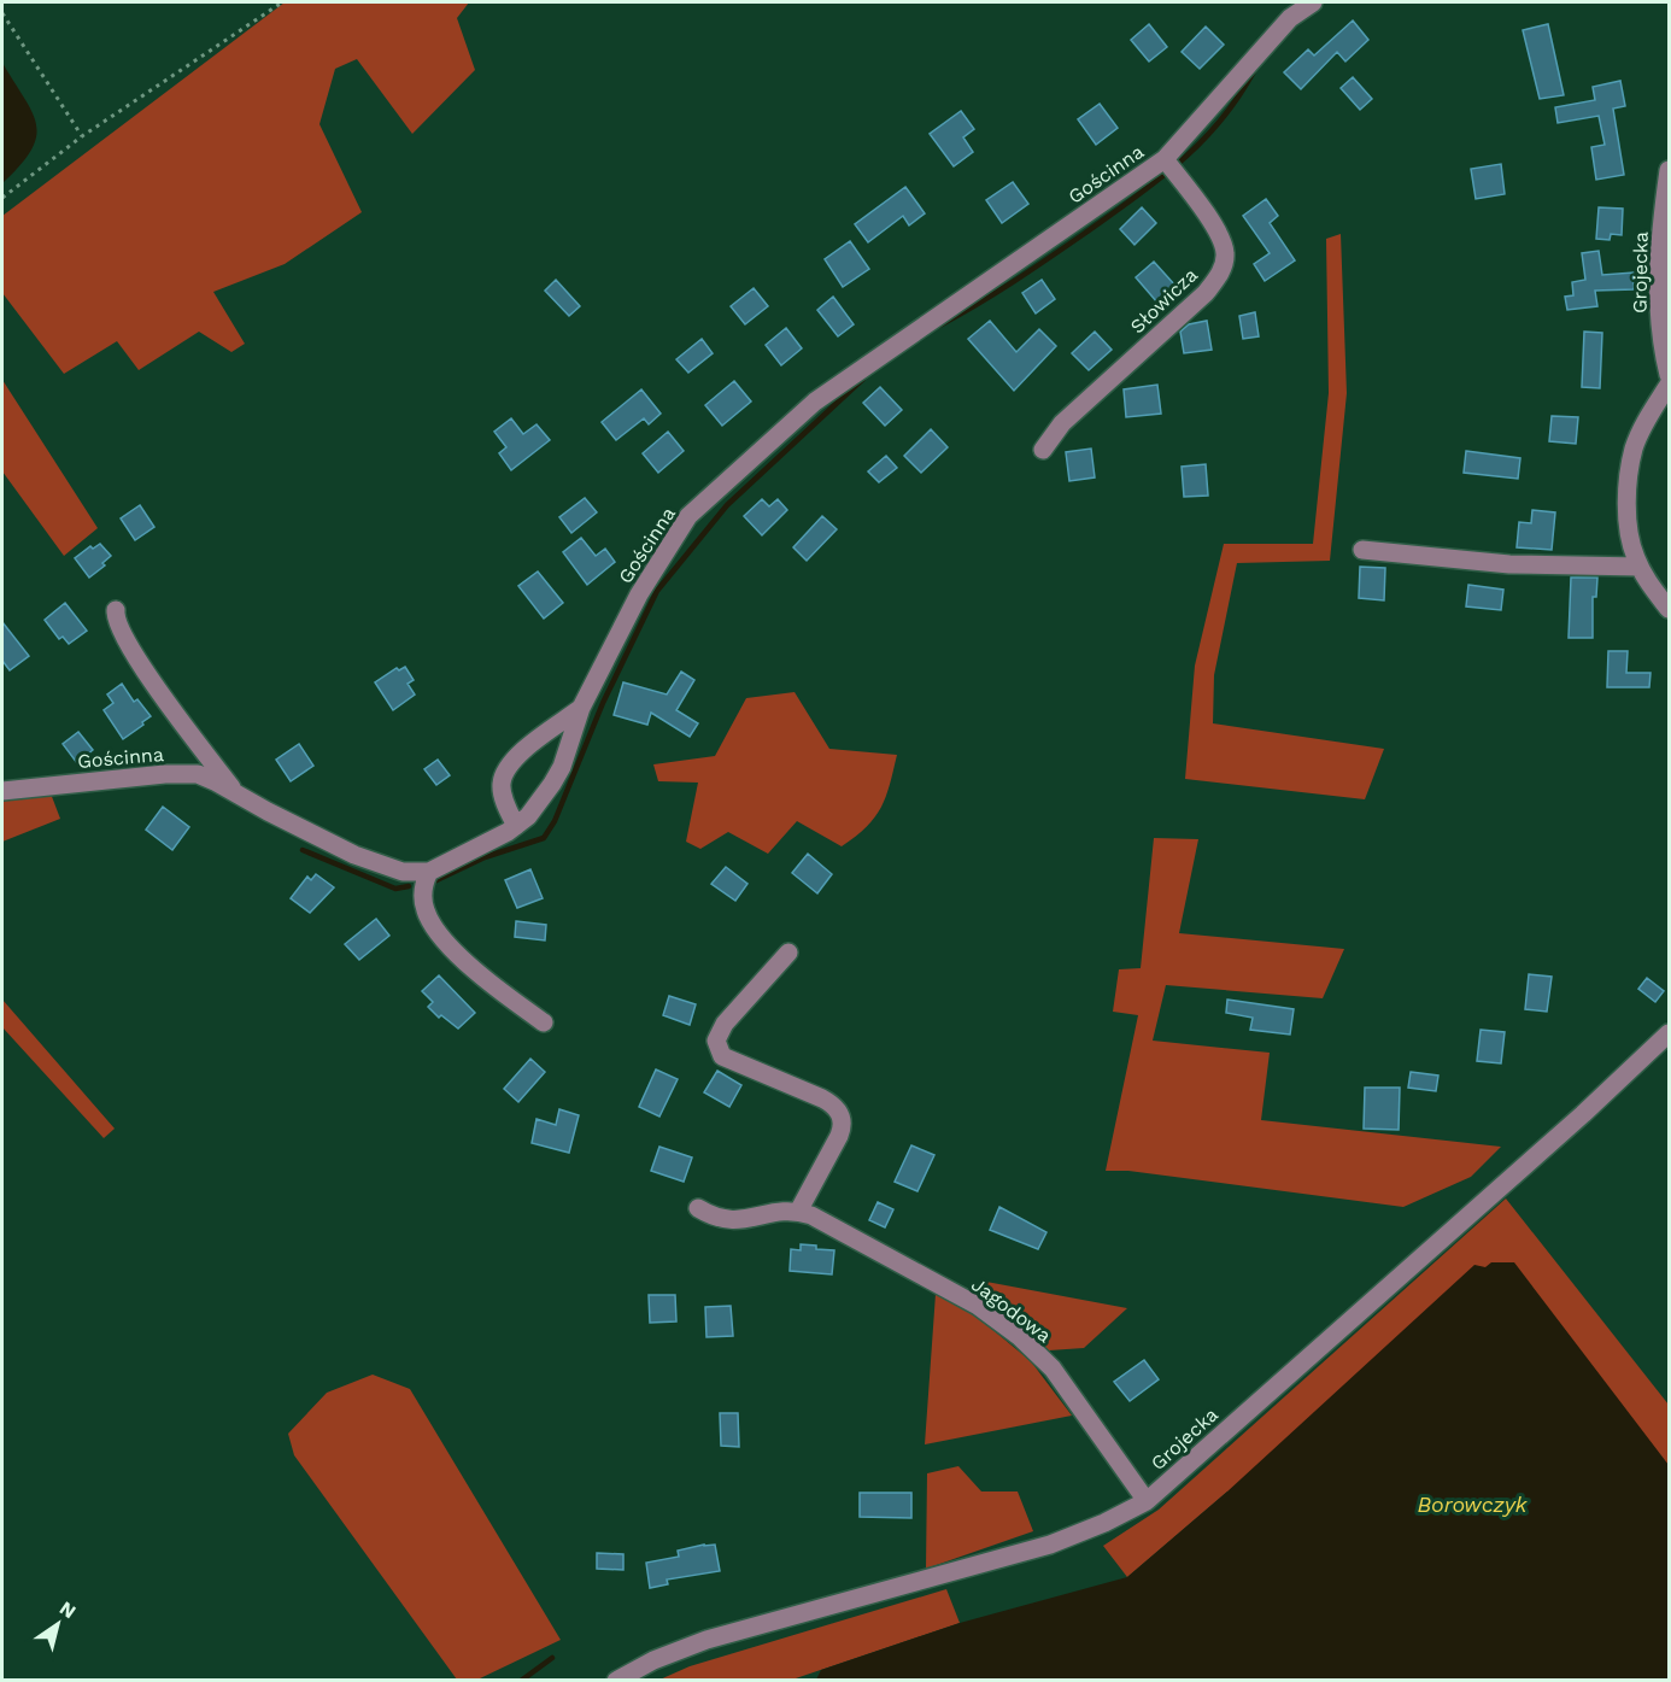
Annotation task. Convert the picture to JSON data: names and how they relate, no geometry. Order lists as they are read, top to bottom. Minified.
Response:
{"streets":{"street":["Gościnna","Grojecka","Słowicza","Jagodowa"]},"crossings":[["Gościnna","Słowicza"],["Grojecka","Jagodowa"]],"water":["Borowczyk"],"north":"top right"}
